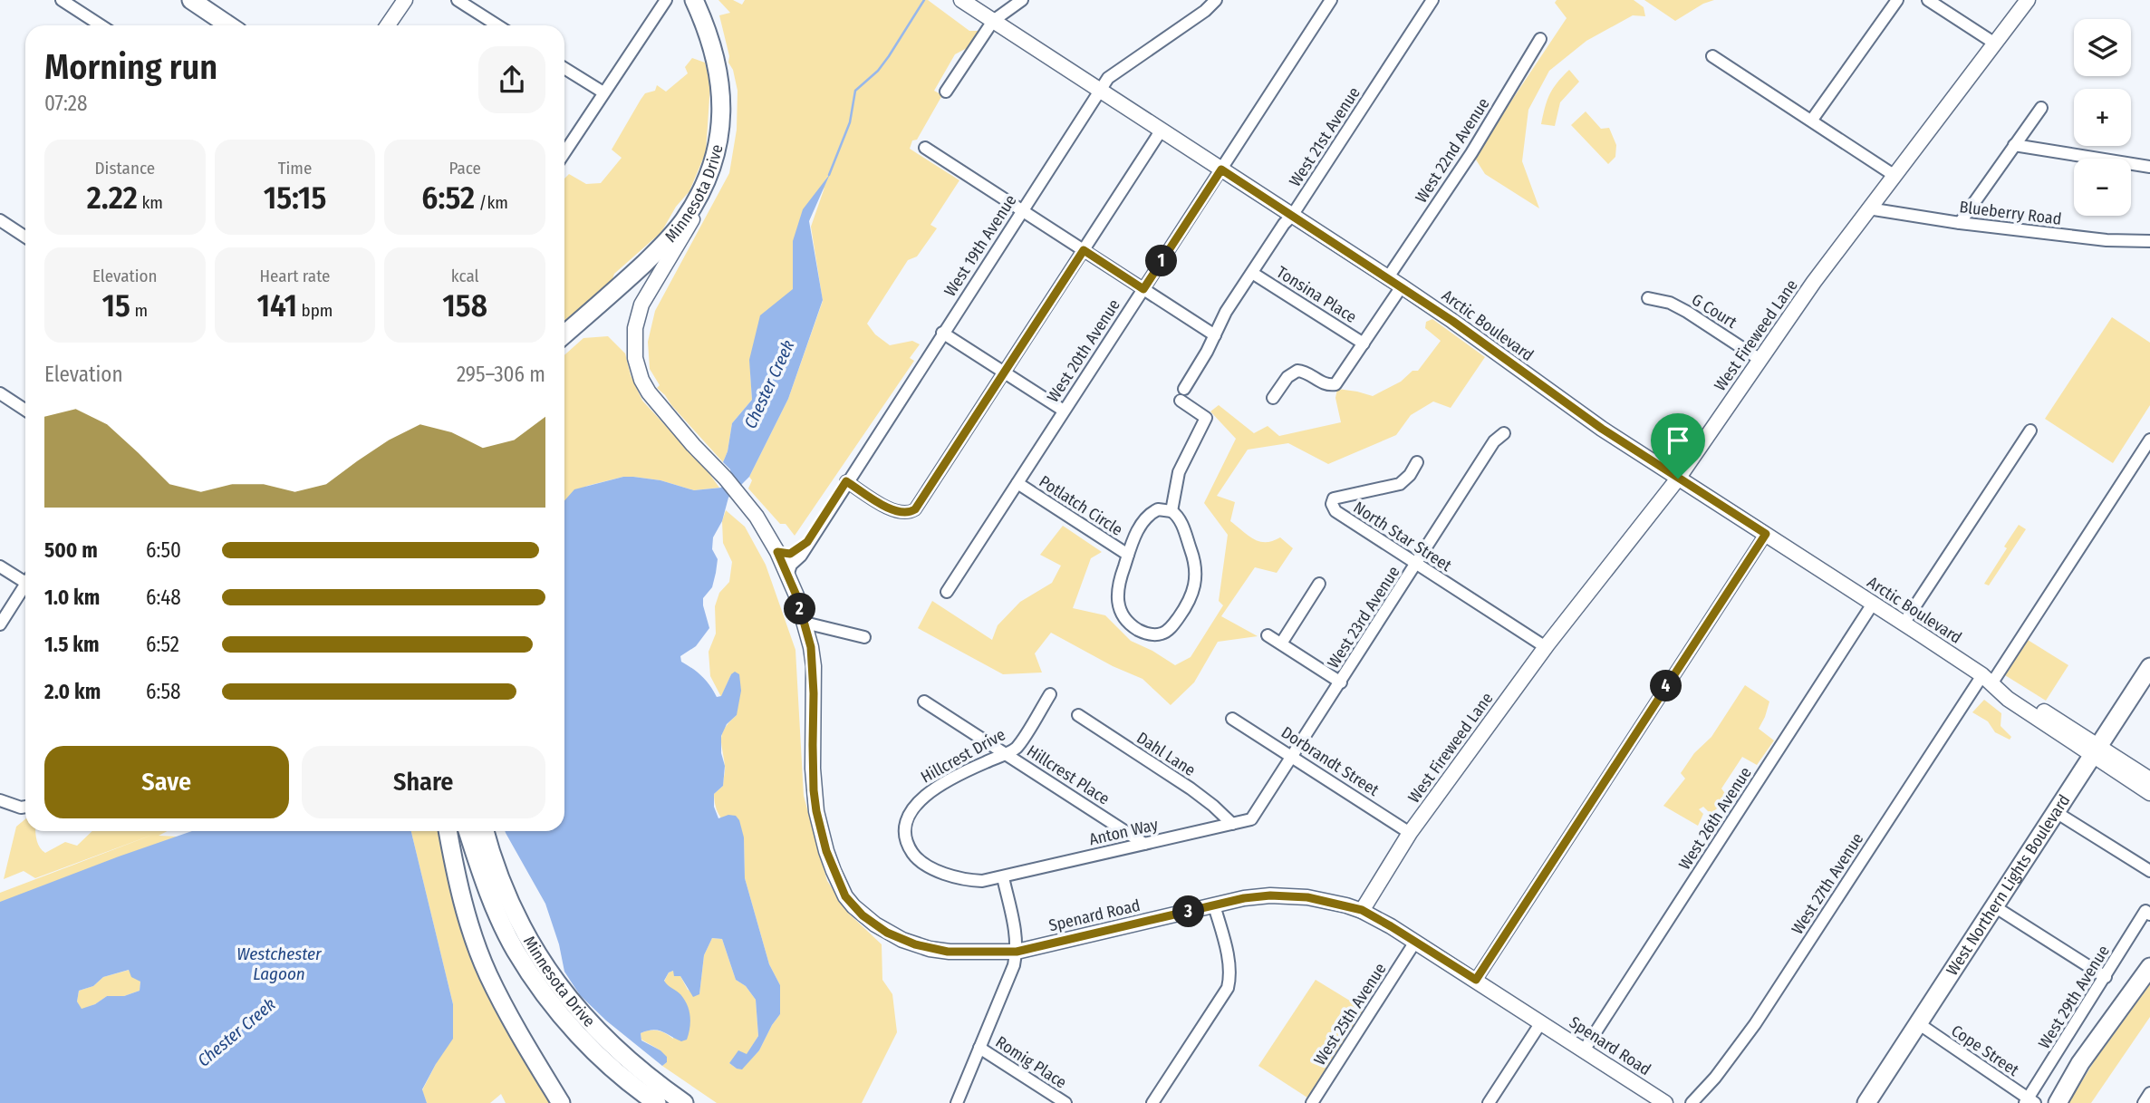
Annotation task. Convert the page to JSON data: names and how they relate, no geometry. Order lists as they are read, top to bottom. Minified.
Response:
{"streets":{"main road":["Minnesota Drive","Arctic Boulevard","West Fireweed Lane","West Northern Lights Boulevard","Spenard Road"],"street":["West 21st Avenue","West 22nd Avenue","Blueberry Road","West 19th Avenue","Tonsina Place","G Court","West 20th Avenue","Potlatch Circle","North Star Street","West 23rd Avenue","Dahl Lane","Hillcrest Drive","Dorbrandt Street","Hillcrest Place","West 26th Avenue","Anton Way","West 27th Avenue","West 29th Avenue","West 25th Avenue","Cope Street","Romig Place"]},"crossings":[["West 21st Avenue","Tonsina Place"],["West 21st Avenue","Arctic Boulevard"],["West 22nd Avenue","Arctic Boulevard"],["Minnesota Drive","Spenard Road"],["Blueberry Road","West Fireweed Lane"],["West 19th Avenue","Arctic Boulevard"],["West 19th Avenue","Spenard Road"],["G Court","West Fireweed Lane"],["Arctic Boulevard","West Fireweed Lane"],["Arctic Boulevard","West 20th Avenue"],["Arctic Boulevard","West 26th Avenue"],["Arctic Boulevard","West 27th Avenue"],["Arctic Boulevard","West Northern Lights Boulevard"],["West Fireweed Lane","North Star Street"],["West Fireweed Lane","Dorbrandt Street"],["West Fireweed Lane","Spenard Road"],["West 20th Avenue","Potlatch Circle"],["North Star Street","West 23rd Avenue"],["West 23rd Avenue","Dorbrandt Street"],["West 23rd Avenue","Anton Way"],["Dahl Lane","Anton Way"],["Hillcrest Drive","Hillcrest Place"],["Hillcrest Drive","Anton Way"],["Hillcrest Place","Anton Way"],["West 26th Avenue","Spenard Road"],["West Northern Lights Boulevard","Cope Street"],["Spenard Road","West 25th Avenue"],["West 29th Avenue","Cope Street"]],"water":["Chester Creek","Westchester Lagoon"],"page":{"map_buttons":["+","−"],"heading":["Morning run","07:28"],"stats":[["Distance","2.22 km"],["Time","15:15"],["Pace","6:52 /km"],["Elevation","15 m"],["Heart rate","141 bpm"],["kcal","158"]],"pins":["1","2","4","3"],"chart":["Elevation","295–306 m"],"list":[{"name":"500 m","note":"6:50"},{"name":"1.0 km","note":"6:48"},{"name":"1.5 km","note":"6:52"},{"name":"2.0 km","note":"6:58"}],"buttons":["Save","Share"]}}
